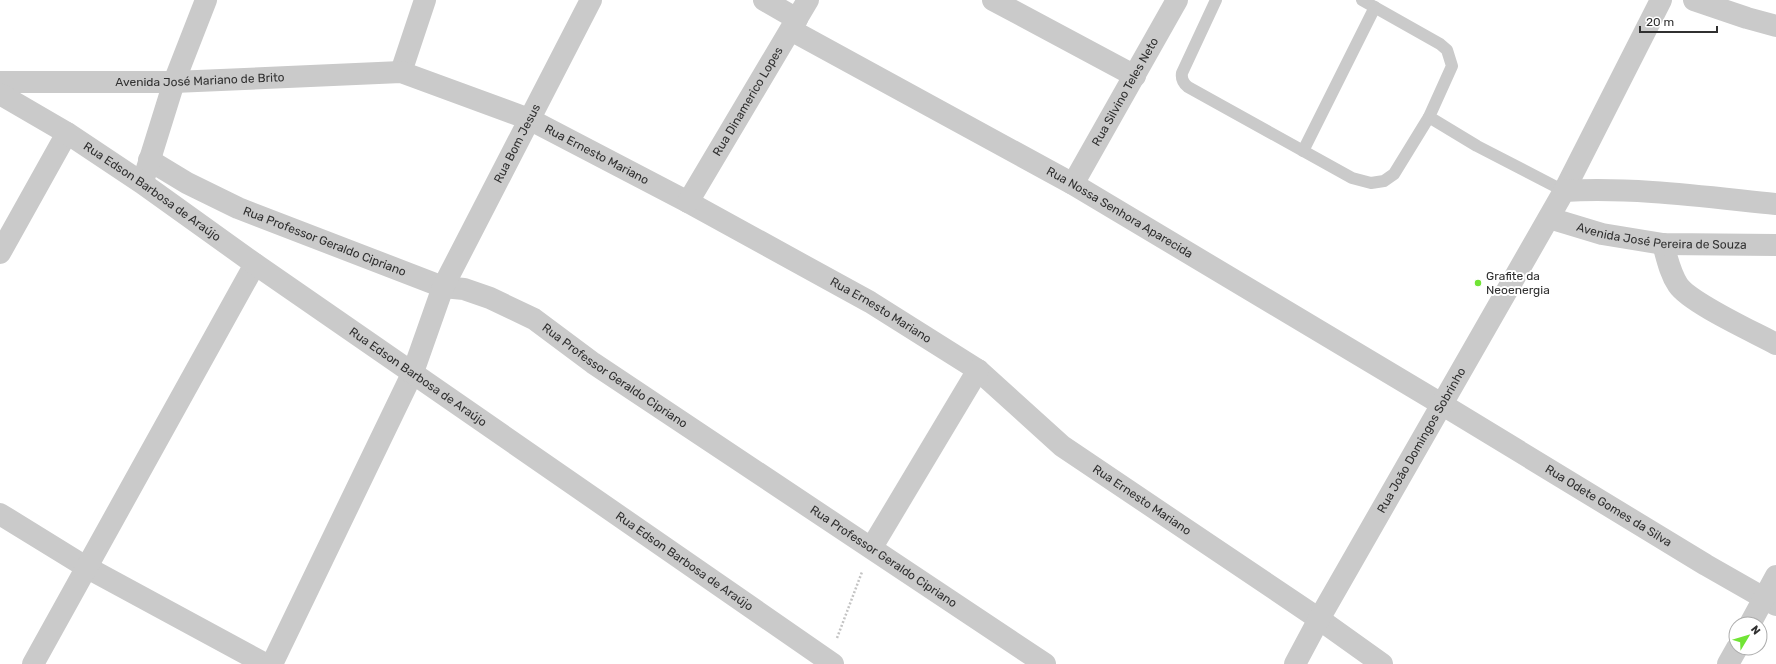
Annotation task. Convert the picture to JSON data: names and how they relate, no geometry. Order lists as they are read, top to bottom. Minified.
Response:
{"streets":{"street":["Avenida José Mariano de Brito","Rua Silvino Teles Neto","Rua Dinamerico Lopes","Rua Bom Jesus","Rua Ernesto Mariano","Rua Edson Barbosa de Araújo","Rua Nossa Senhora Aparecida","Avenida José Pereira de Souza","Rua Professor Geraldo Cipriano","Rua João Domingos Sobrinho","Rua Odete Gomes da Silva"]},"crossings":[["Avenida José Mariano de Brito","Rua Ernesto Mariano"],["Rua Silvino Teles Neto","Rua Nossa Senhora Aparecida"],["Rua Dinamerico Lopes","Rua Ernesto Mariano"],["Rua Dinamerico Lopes","Rua Nossa Senhora Aparecida"],["Rua Bom Jesus","Rua Ernesto Mariano"],["Rua Bom Jesus","Rua Edson Barbosa de Araújo"],["Rua Bom Jesus","Rua Professor Geraldo Cipriano"],["Rua Ernesto Mariano","Rua João Domingos Sobrinho"],["Rua Nossa Senhora Aparecida","Rua João Domingos Sobrinho"],["Rua Nossa Senhora Aparecida","Rua Odete Gomes da Silva"],["Avenida José Pereira de Souza","Rua João Domingos Sobrinho"],["Rua João Domingos Sobrinho","Rua Odete Gomes da Silva"]],"places":["Grafite da Neoenergia"],"scale_bar":"20 m","north":"top right"}
